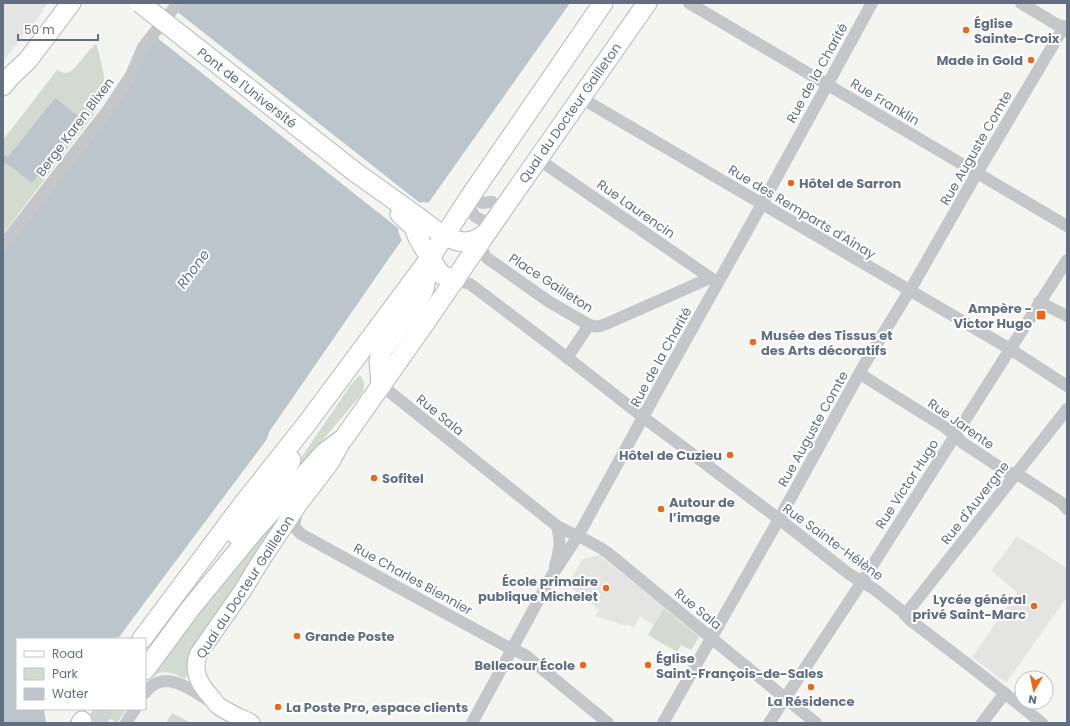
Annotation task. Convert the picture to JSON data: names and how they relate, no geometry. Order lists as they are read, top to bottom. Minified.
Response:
{"streets":{"main road":["Pont de l'Université","Quai du Docteur Gailleton"],"street":["Rue de la Charité","Rue Franklin","Berge Karen Blixen","Rue Auguste Comte","Rue Laurencin","Rue des Remparts d'Ainay","Place Gailleton","Rue Sala","Rue Jarente","Rue Victor Hugo","Rue d'Auvergne","Rue Sainte-Hélène","Rue Charles Biennier"]},"crossings":[["Rue de la Charité","Rue Franklin"],["Rue de la Charité","Rue Laurencin"],["Rue de la Charité","Rue des Remparts d'Ainay"],["Rue de la Charité","Rue Sala"],["Rue de la Charité","Rue Sainte-Hélène"],["Rue de la Charité","Rue Charles Biennier"],["Pont de l'Université","Quai du Docteur Gailleton"],["Rue Franklin","Rue Auguste Comte"],["Quai du Docteur Gailleton","Rue Laurencin"],["Quai du Docteur Gailleton","Rue des Remparts d'Ainay"],["Quai du Docteur Gailleton","Place Gailleton"],["Quai du Docteur Gailleton","Rue Sala"],["Rue Auguste Comte","Rue des Remparts d'Ainay"],["Rue Auguste Comte","Rue Sala"],["Rue Auguste Comte","Rue Jarente"],["Rue Auguste Comte","Rue Sainte-Hélène"],["Rue des Remparts d'Ainay","Rue Victor Hugo"],["Place Gailleton","Rue Sainte-Hélène"],["Rue Sala","Rue Victor Hugo"],["Rue Jarente","Rue Victor Hugo"],["Rue Jarente","Rue d'Auvergne"],["Rue Victor Hugo","Rue Sainte-Hélène"],["Rue d'Auvergne","Rue Sainte-Hélène"]],"water":["Rhone"],"places":{"other":["Église Sainte-Croix","Made in Gold","Hôtel de Sarron","Musée des Tissus et des Arts décoratifs","Hôtel de Cuzieu","Sofitel","Autour de l’image","École primaire publique Michelet","Lycée général privé Saint-Marc","Grande Poste","Bellecour École","Église Saint-François-de-Sales","La Résidence","La Poste Pro, espace clients"],"transit":["Ampère - Victor Hugo"]},"legend":["Road","Park","Water"],"scale_bar":"50 m","north":"bottom"}
